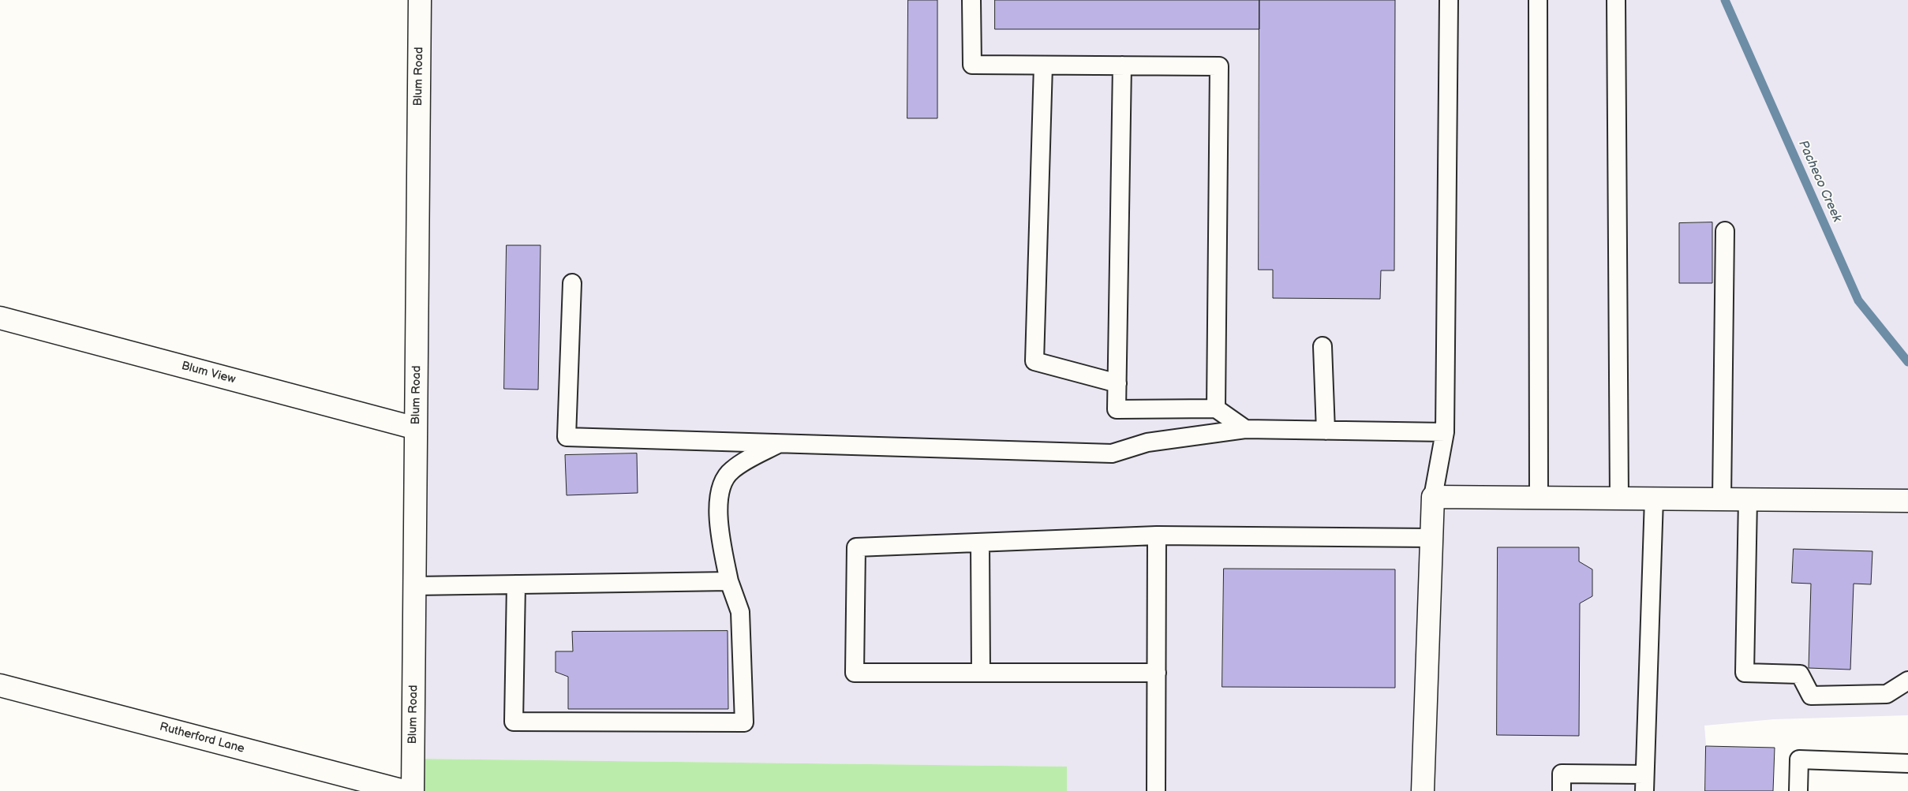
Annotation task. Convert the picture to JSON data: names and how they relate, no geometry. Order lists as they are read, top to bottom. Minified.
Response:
{"streets":{"street":["Blum Road","Blum View","Rutherford Lane"]},"crossings":[["Blum Road","Blum View"]],"water":["Pacheco Creek"]}
